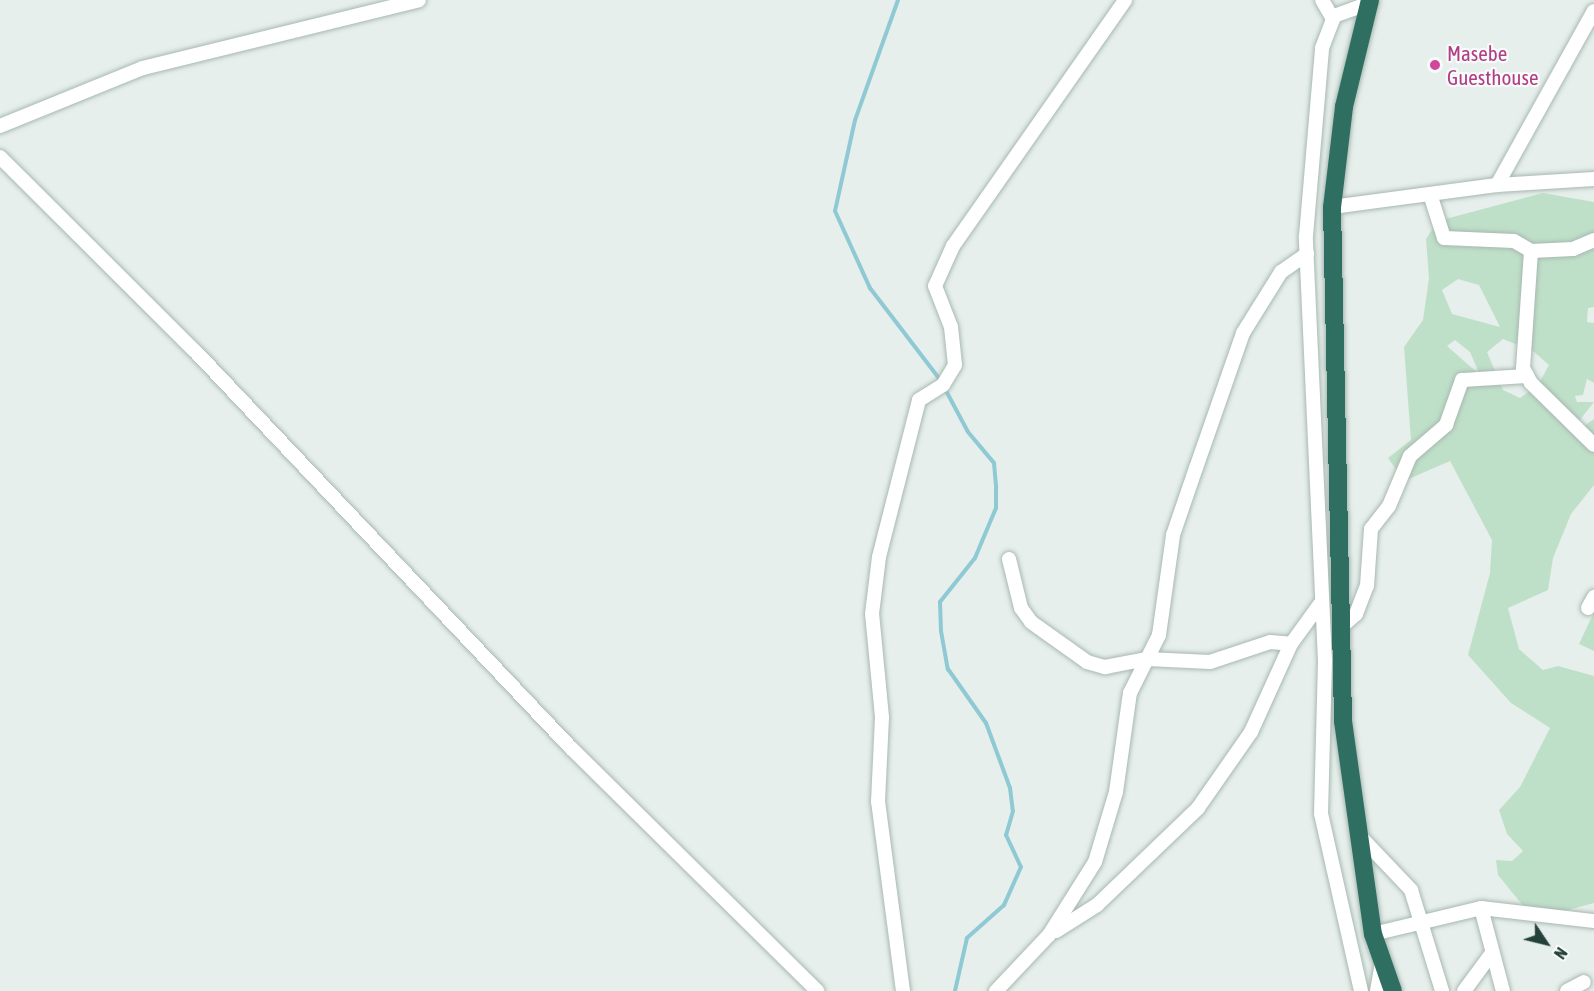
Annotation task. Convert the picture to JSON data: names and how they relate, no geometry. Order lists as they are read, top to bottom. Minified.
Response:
{"places":["Masebe Guesthouse"],"north":"bottom right"}
